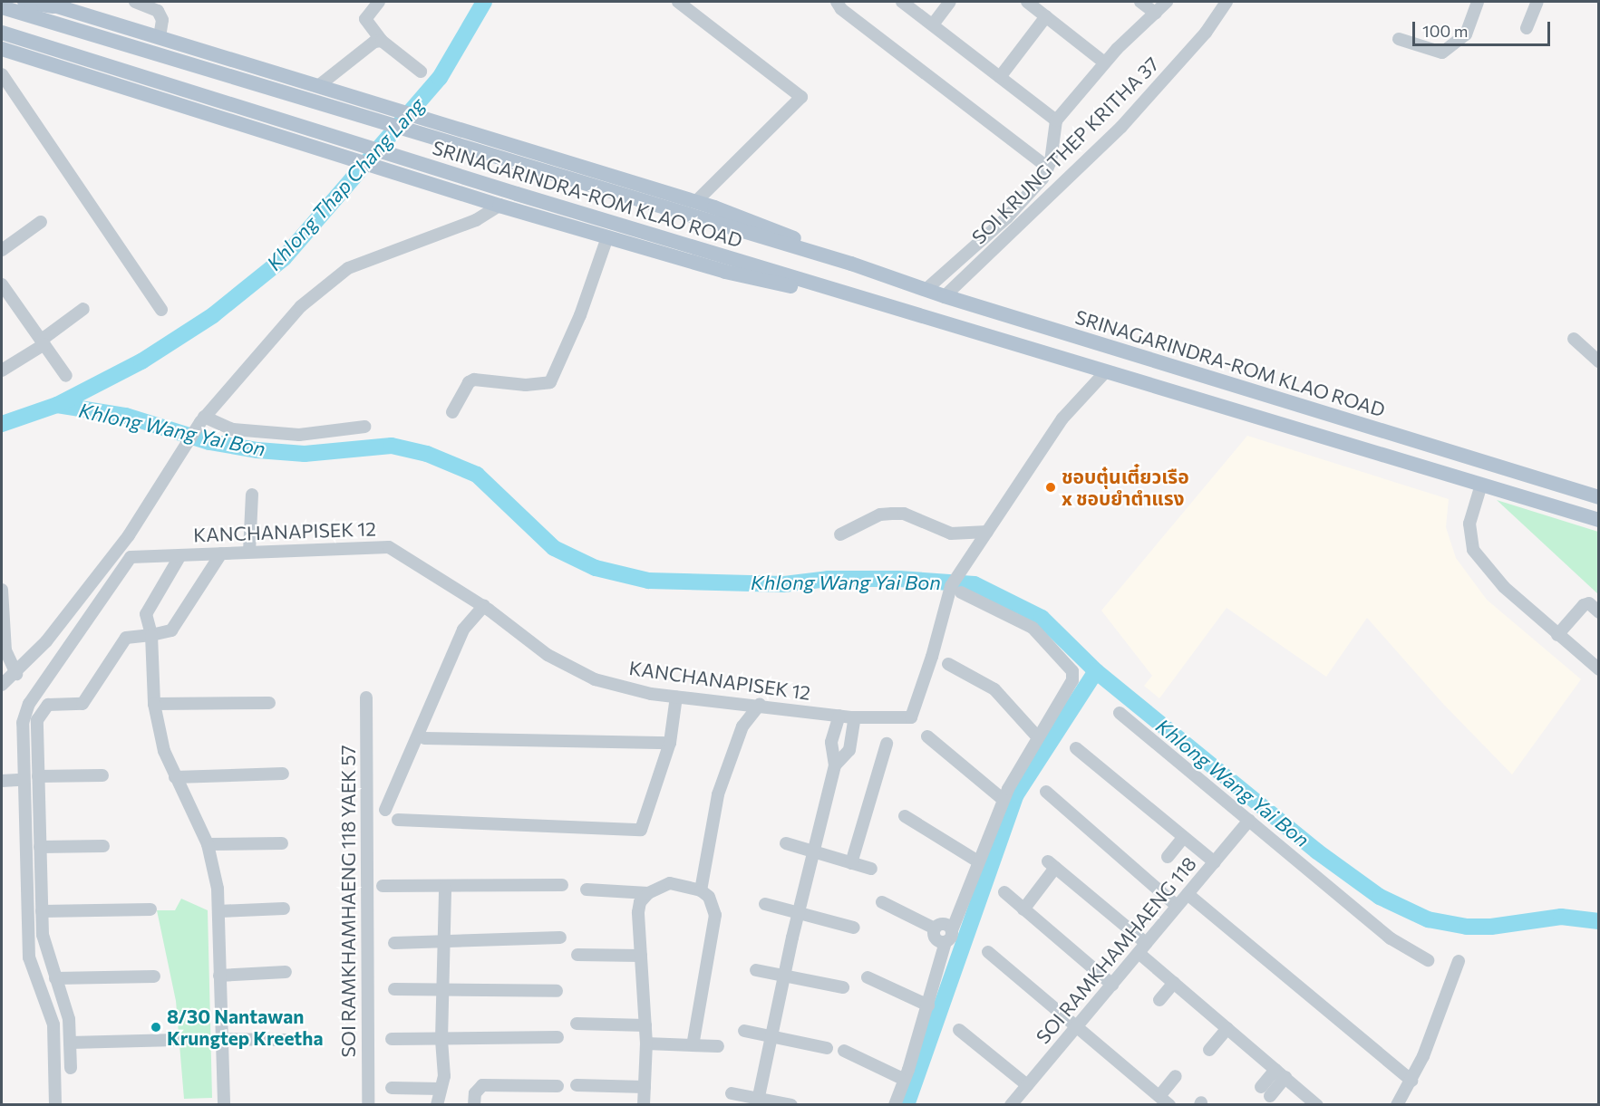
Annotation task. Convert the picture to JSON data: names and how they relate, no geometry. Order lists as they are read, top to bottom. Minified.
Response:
{"streets":{"main road":["SRINAGARINDRA-ROM KLAO ROAD"],"street":["SOI KRUNG THEP KRITHA 37","KANCHANAPISEK 12","SOI RAMKHAMHAENG 118 YAEK 57","SOI RAMKHAMHAENG 118"]},"crossings":[["SOI KRUNG THEP KRITHA 37","SRINAGARINDRA-ROM KLAO ROAD"]],"water":["Khlong Thap Chang Lang","Khlong Wang Yai Bon"],"places":["ชอบตุ๋นเตี๋ยวเรือ x ชอบยำตำแรง","8/30 Nantawan Krungtep Kreetha"],"scale_bar":"100 m"}
